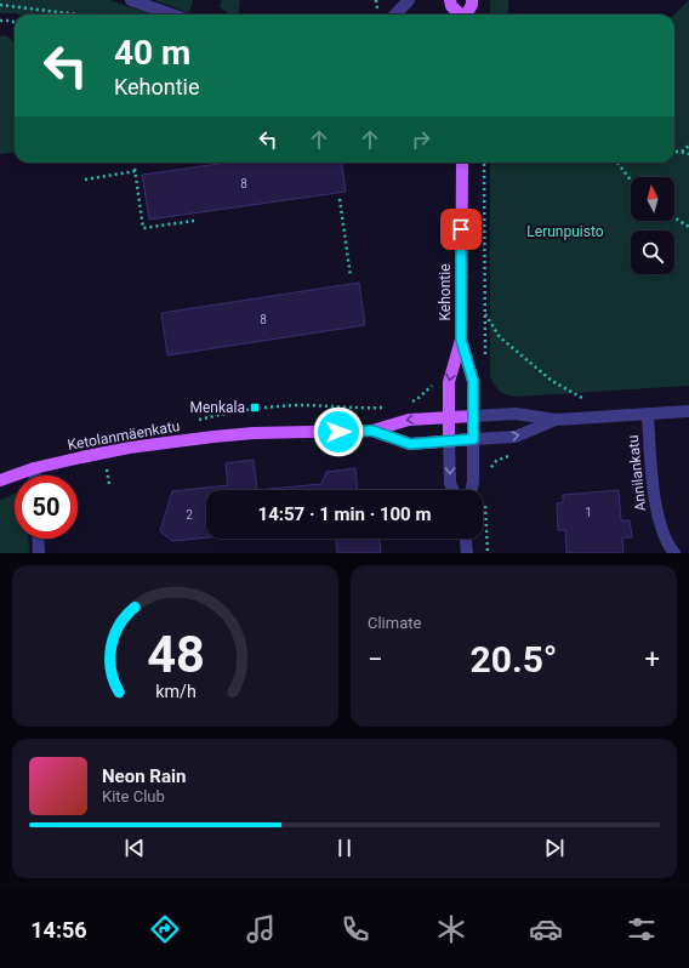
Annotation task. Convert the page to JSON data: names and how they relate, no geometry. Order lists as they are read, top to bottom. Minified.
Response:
{"streets":{"main road":["Kehontie","Ketolanmäenkatu"],"street":["Annilankatu"]},"crossings":[["Kehontie","Ketolanmäenkatu"],["Ketolanmäenkatu","Annilankatu"]],"parks":["Lerunpuisto"],"places":{"transit":["Menkala"]},"house_numbers":["8","8","1","2"],"north":"top","page":{"turn":["40 m","Kehontie"],"limit":"50","trip":"14:57 · 1 min · 100 m","tile":"Climate","heat":["−","20.5°","+"],"song":["Neon Rain","Kite Club"],"tabs":"14:56","gauge":["48","km/h"]}}
